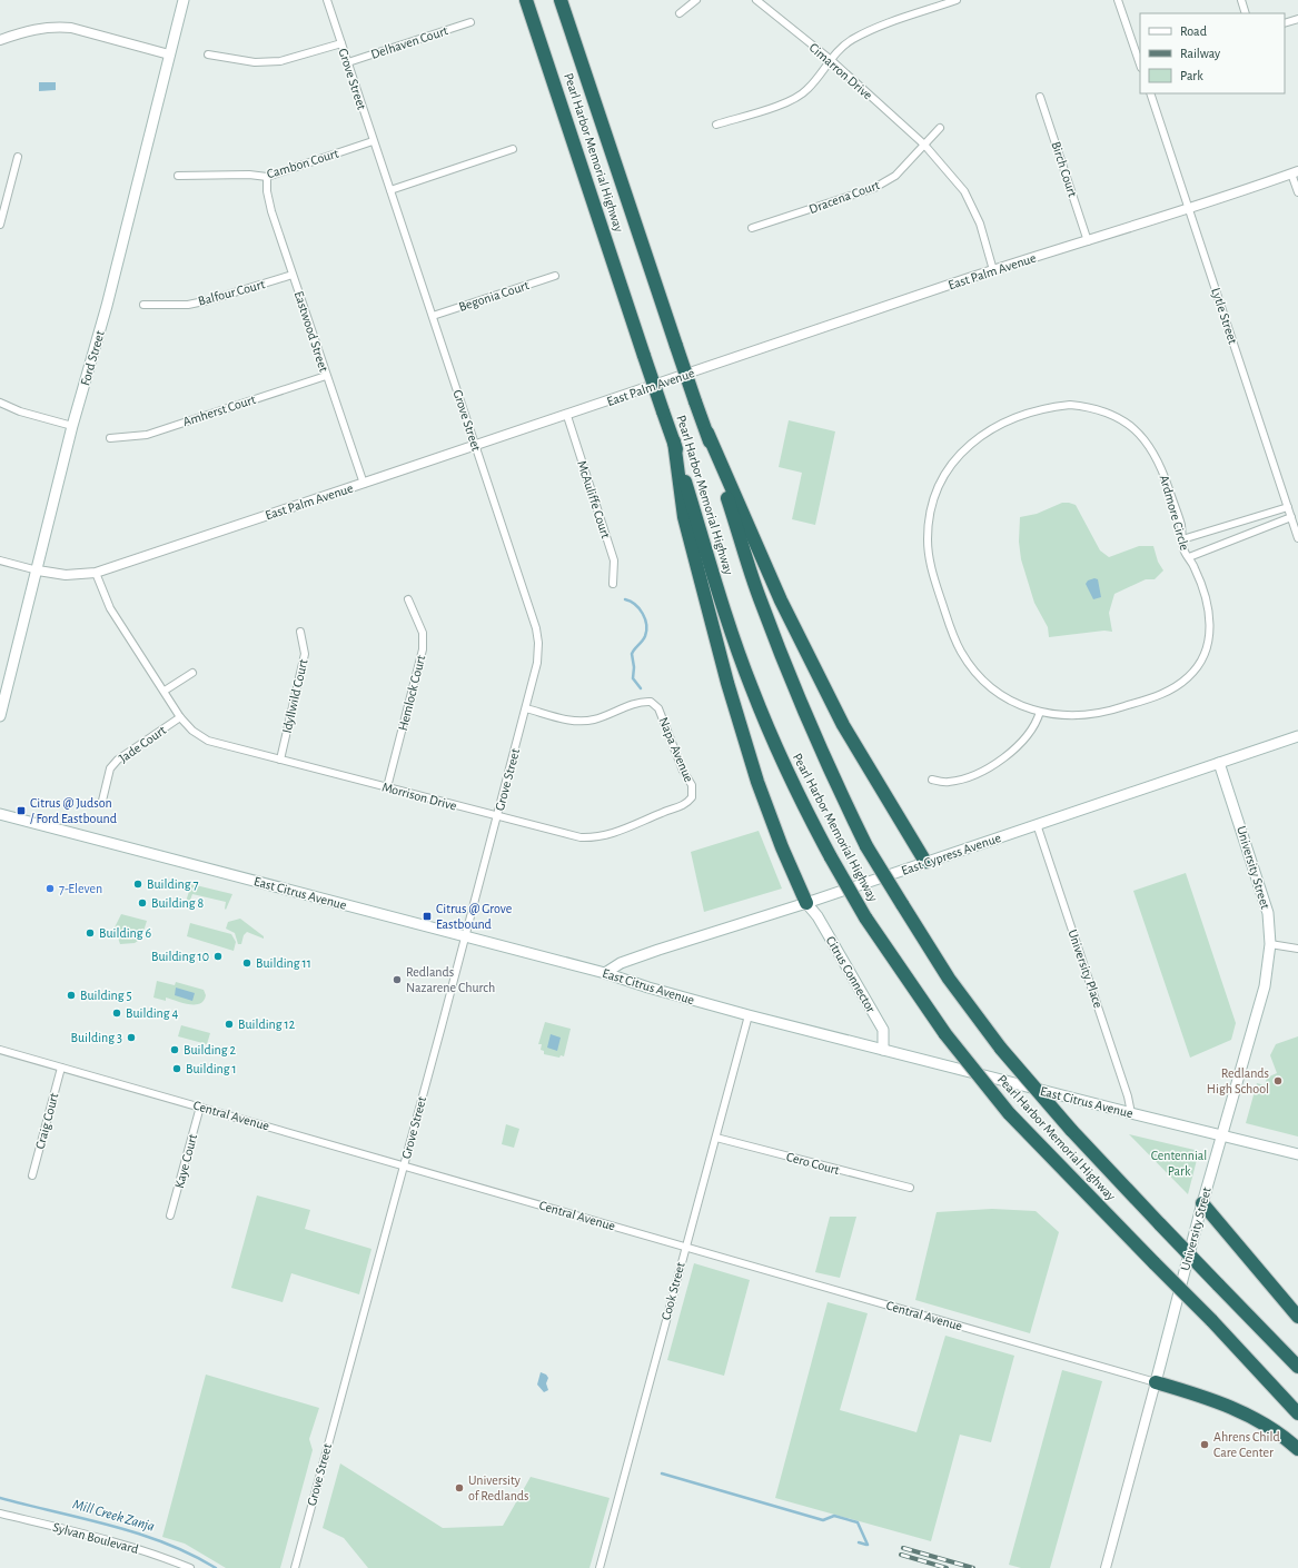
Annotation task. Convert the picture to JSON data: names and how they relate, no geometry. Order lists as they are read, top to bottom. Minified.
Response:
{"streets":{"highway":["Pearl Harbor Memorial Highway"],"main road":["Ford Street","East Cypress Avenue","University Street","East Citrus Avenue","Citrus Connector"],"street":["Delhaven Court","Cimarron Drive","Grove Street","Cambon Court","Birch Court","Dracena Court","East Palm Avenue","Balfour Court","Begonia Court","Lytle Street","Eastwood Street","Amherst Court","McAuliffe Court","Ardmore Circle","Hemlock Court","Idyllwild Court","Jade Court","Napa Avenue","Morrison Drive","University Place","Central Avenue","Craig Court","Kaye Court","Cero Court","Cook Street","Sylvan Boulevard"]},"crossings":[["Delhaven Court","Grove Street"],["Cimarron Drive","Dracena Court"],["Cimarron Drive","East Palm Avenue"],["Grove Street","Cambon Court"],["Grove Street","East Palm Avenue"],["Grove Street","Begonia Court"],["Grove Street","Napa Avenue"],["Grove Street","Morrison Drive"],["Grove Street","East Citrus Avenue"],["Grove Street","Central Avenue"],["Cambon Court","Eastwood Street"],["Birch Court","East Palm Avenue"],["East Palm Avenue","Lytle Street"],["East Palm Avenue","Eastwood Street"],["East Palm Avenue","Ford Street"],["East Palm Avenue","McAuliffe Court"],["East Palm Avenue","Morrison Drive"],["Balfour Court","Eastwood Street"],["Eastwood Street","Amherst Court"],["Hemlock Court","Morrison Drive"],["Idyllwild Court","Morrison Drive"],["Jade Court","Morrison Drive"],["Napa Avenue","Morrison Drive"],["East Cypress Avenue","University Street"],["East Cypress Avenue","East Citrus Avenue"],["East Cypress Avenue","University Place"],["East Cypress Avenue","Citrus Connector"],["University Street","East Citrus Avenue"],["University Street","Central Avenue"],["East Citrus Avenue","University Place"],["East Citrus Avenue","Citrus Connector"],["East Citrus Avenue","Cook Street"],["Central Avenue","Craig Court"],["Central Avenue","Kaye Court"],["Central Avenue","Cook Street"],["Cero Court","Cook Street"]],"water":["Mill Creek Zanja"],"parks":["Centennial Park"],"places":{"transit":["Citrus @ Judson / Ford Eastbound","Citrus @ Grove Eastbound"],"other":["Building 7","7-Eleven","Building 8","Building 6","Building 10","Building 11","Redlands Nazarene Church","Building 5","Building 4","Building 12","Building 3","Building 2","Building 1","Redlands High School","Ahrens Child Care Center","University of Redlands"]},"legend":["Road","Railway","Park"]}
